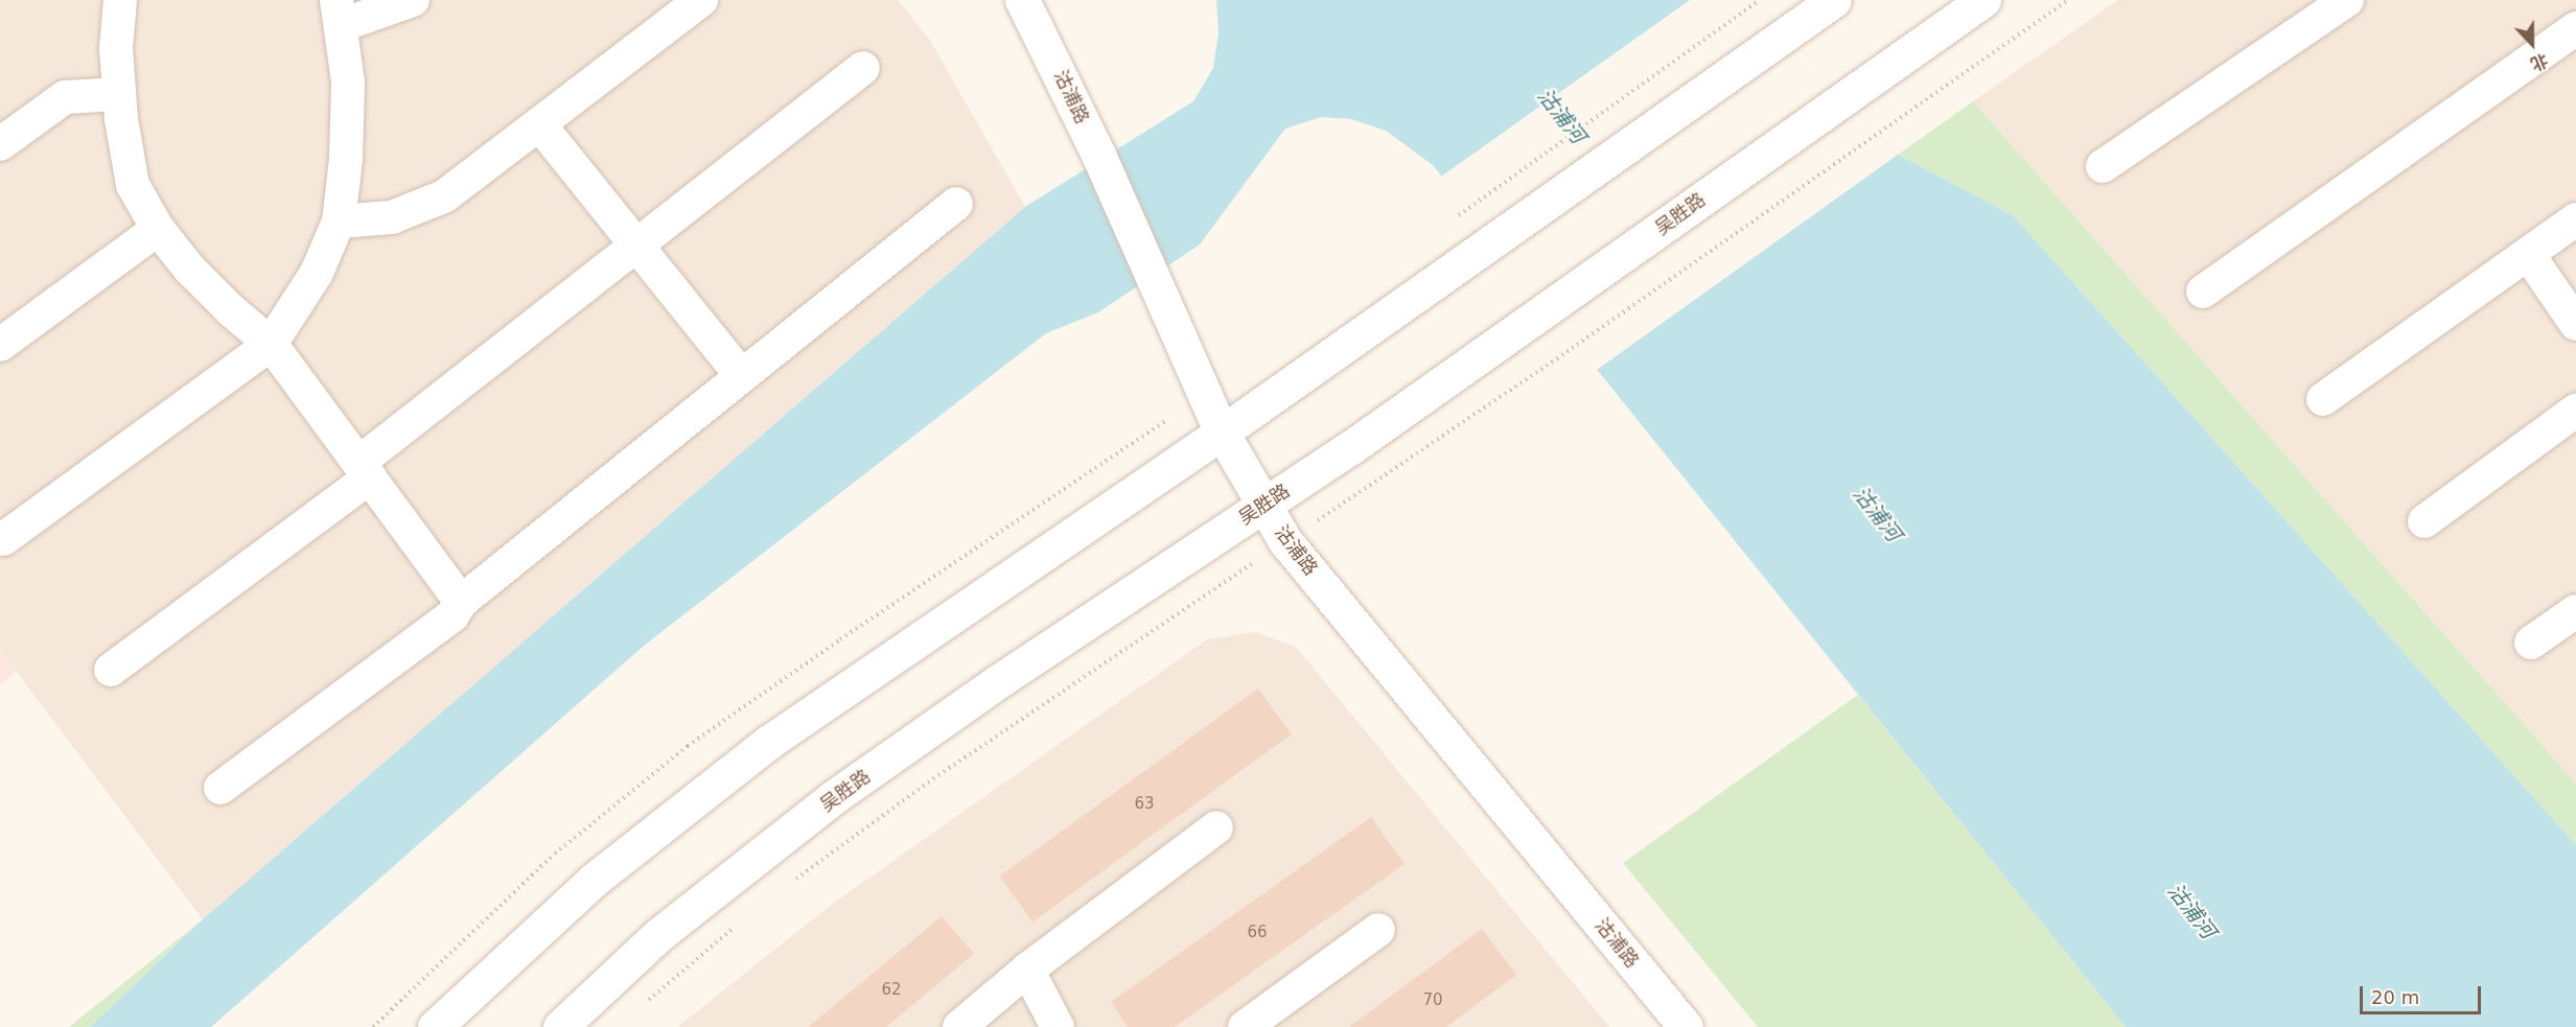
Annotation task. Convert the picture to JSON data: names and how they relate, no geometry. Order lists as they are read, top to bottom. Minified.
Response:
{"streets":{"main road":["沽浦路","吴胜路"]},"crossings":[["沽浦路","吴胜路"]],"water":["沽浦河"],"house_numbers":["63","66","62","70"],"scale_bar":"20 m","north":"bottom"}
